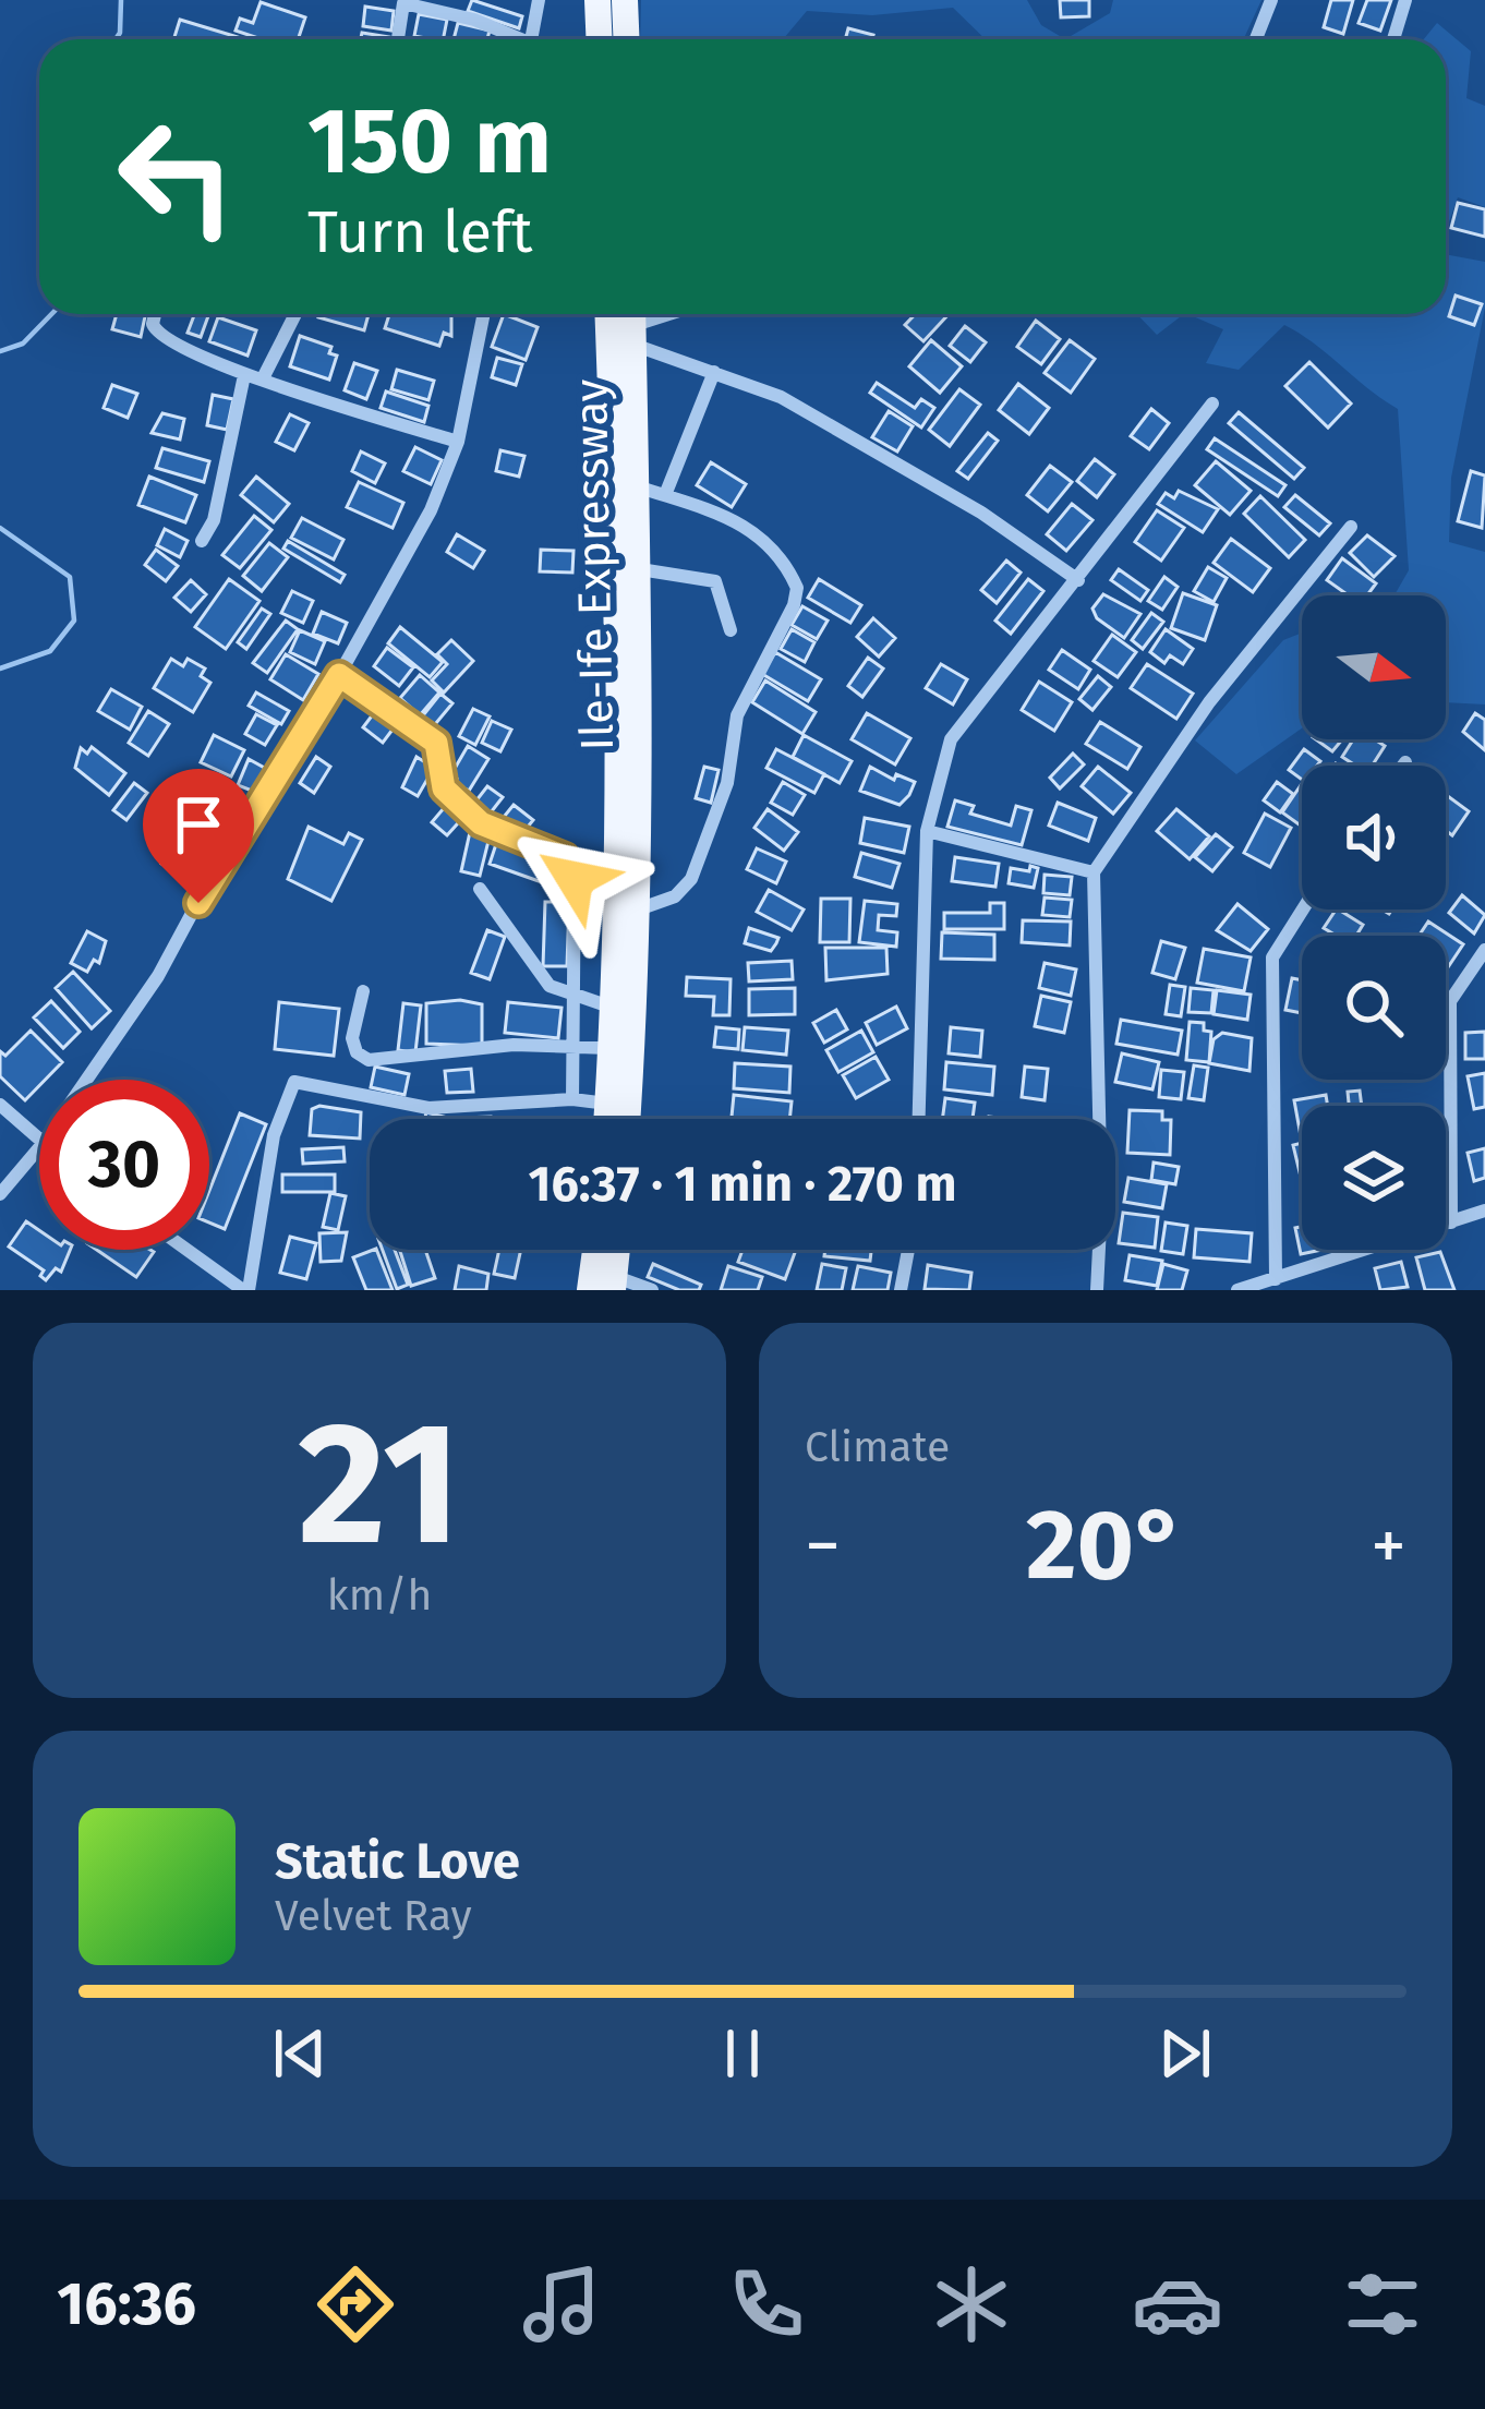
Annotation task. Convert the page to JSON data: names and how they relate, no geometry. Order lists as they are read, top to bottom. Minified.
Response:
{"streets":{"main road":["Ile-Ife Expressway"]},"north":"right","page":{"turn":["150 m","Turn left"],"limit":"30","trip":"16:37 · 1 min · 270 m","tile":[["21","km/h"],"Climate"],"heat":["−","20°","+"],"song":["Static Love","Velvet Ray"],"tabs":"16:36"}}
